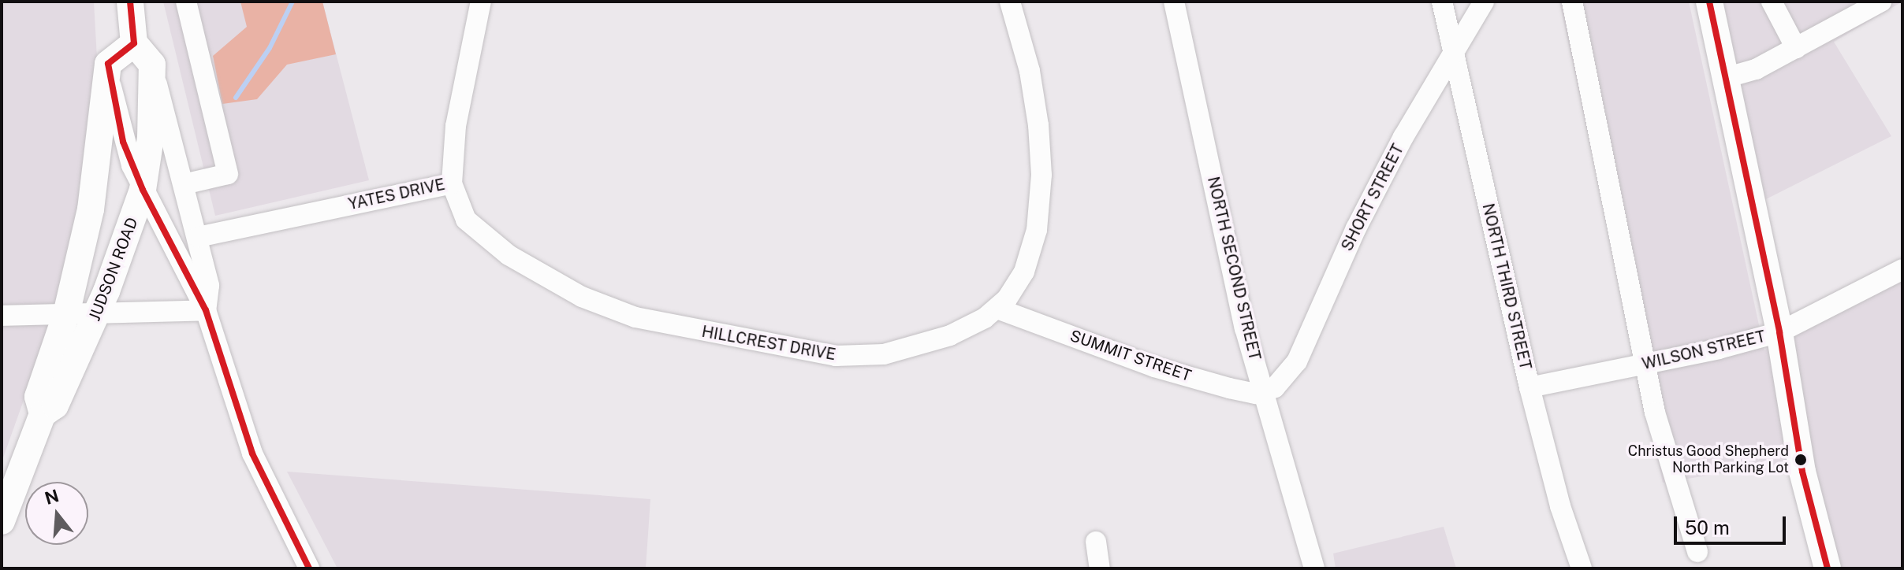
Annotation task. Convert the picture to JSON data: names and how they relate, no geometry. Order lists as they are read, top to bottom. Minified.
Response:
{"streets":{"main road":["JUDSON ROAD"],"street":["YATES DRIVE","SHORT STREET","NORTH SECOND STREET","NORTH THIRD STREET","HILLCREST DRIVE","WILSON STREET","SUMMIT STREET"]},"crossings":[["YATES DRIVE","HILLCREST DRIVE"],["SHORT STREET","NORTH SECOND STREET"],["SHORT STREET","NORTH THIRD STREET"],["SHORT STREET","SUMMIT STREET"],["NORTH SECOND STREET","SUMMIT STREET"],["NORTH THIRD STREET","WILSON STREET"],["HILLCREST DRIVE","SUMMIT STREET"]],"places":["Christus Good Shepherd North Parking Lot"],"scale_bar":"50 m","north":"top"}
